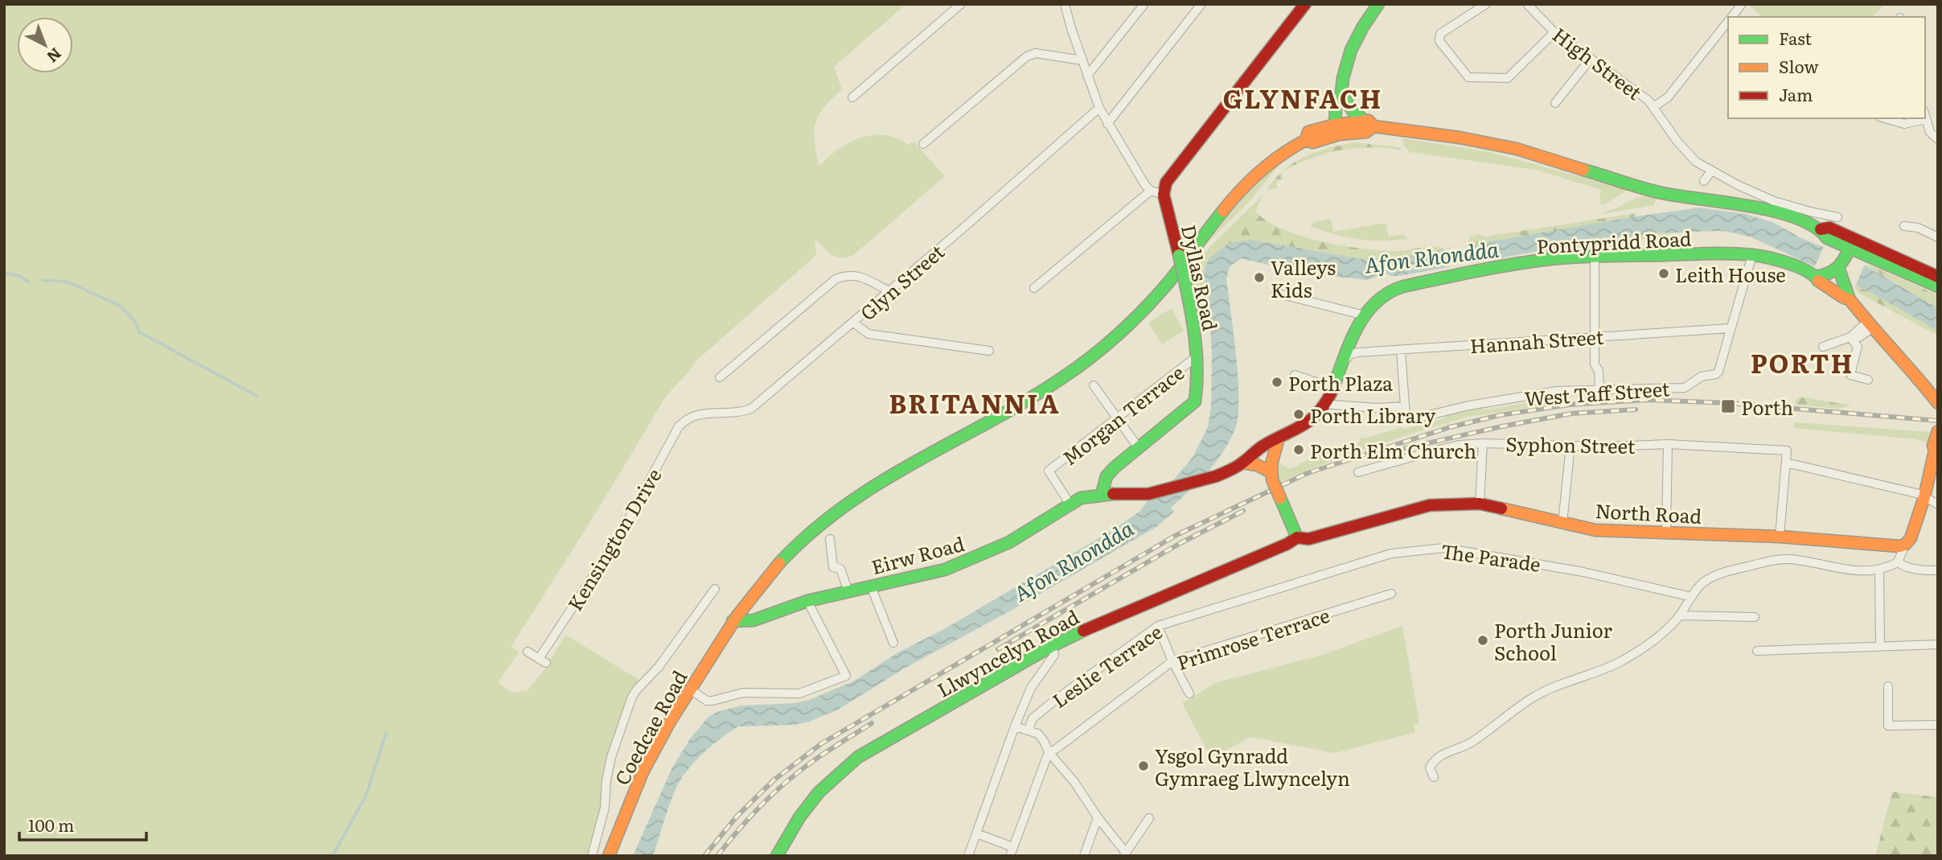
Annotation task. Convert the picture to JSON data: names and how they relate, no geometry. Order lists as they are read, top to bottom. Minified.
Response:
{"streets":{"main road":["Pontypridd Road","Dyllas Road","North Road","Eirw Road","Llwyncelyn Road","Coedcae Road"],"street":["High Street","Glyn Street","Hannah Street","West Taff Street","Morgan Terrace","Syphon Street","Kensington Drive","The Parade","Primrose Terrace","Leslie Terrace"]},"crossings":[["Pontypridd Road","Hannah Street"],["Pontypridd Road","Eirw Road"],["Dyllas Road","Morgan Terrace"],["Glyn Street","Kensington Drive"],["Hannah Street","West Taff Street"],["Morgan Terrace","Eirw Road"],["North Road","Llwyncelyn Road"],["Eirw Road","Coedcae Road"],["The Parade","Leslie Terrace"]],"districts":["GLYNFACH","PORTH","BRITANNIA"],"water":["Afon Rhondda"],"places":{"other":["Leith House","Valleys Kids","Porth Plaza","Porth Library","Porth Elm Church","Porth Junior School","Ysgol Gynradd Gymraeg Llwyncelyn"],"transit":["Porth"]},"legend":["Fast","Slow","Jam"],"scale_bar":"100 m","north":"bottom right"}
